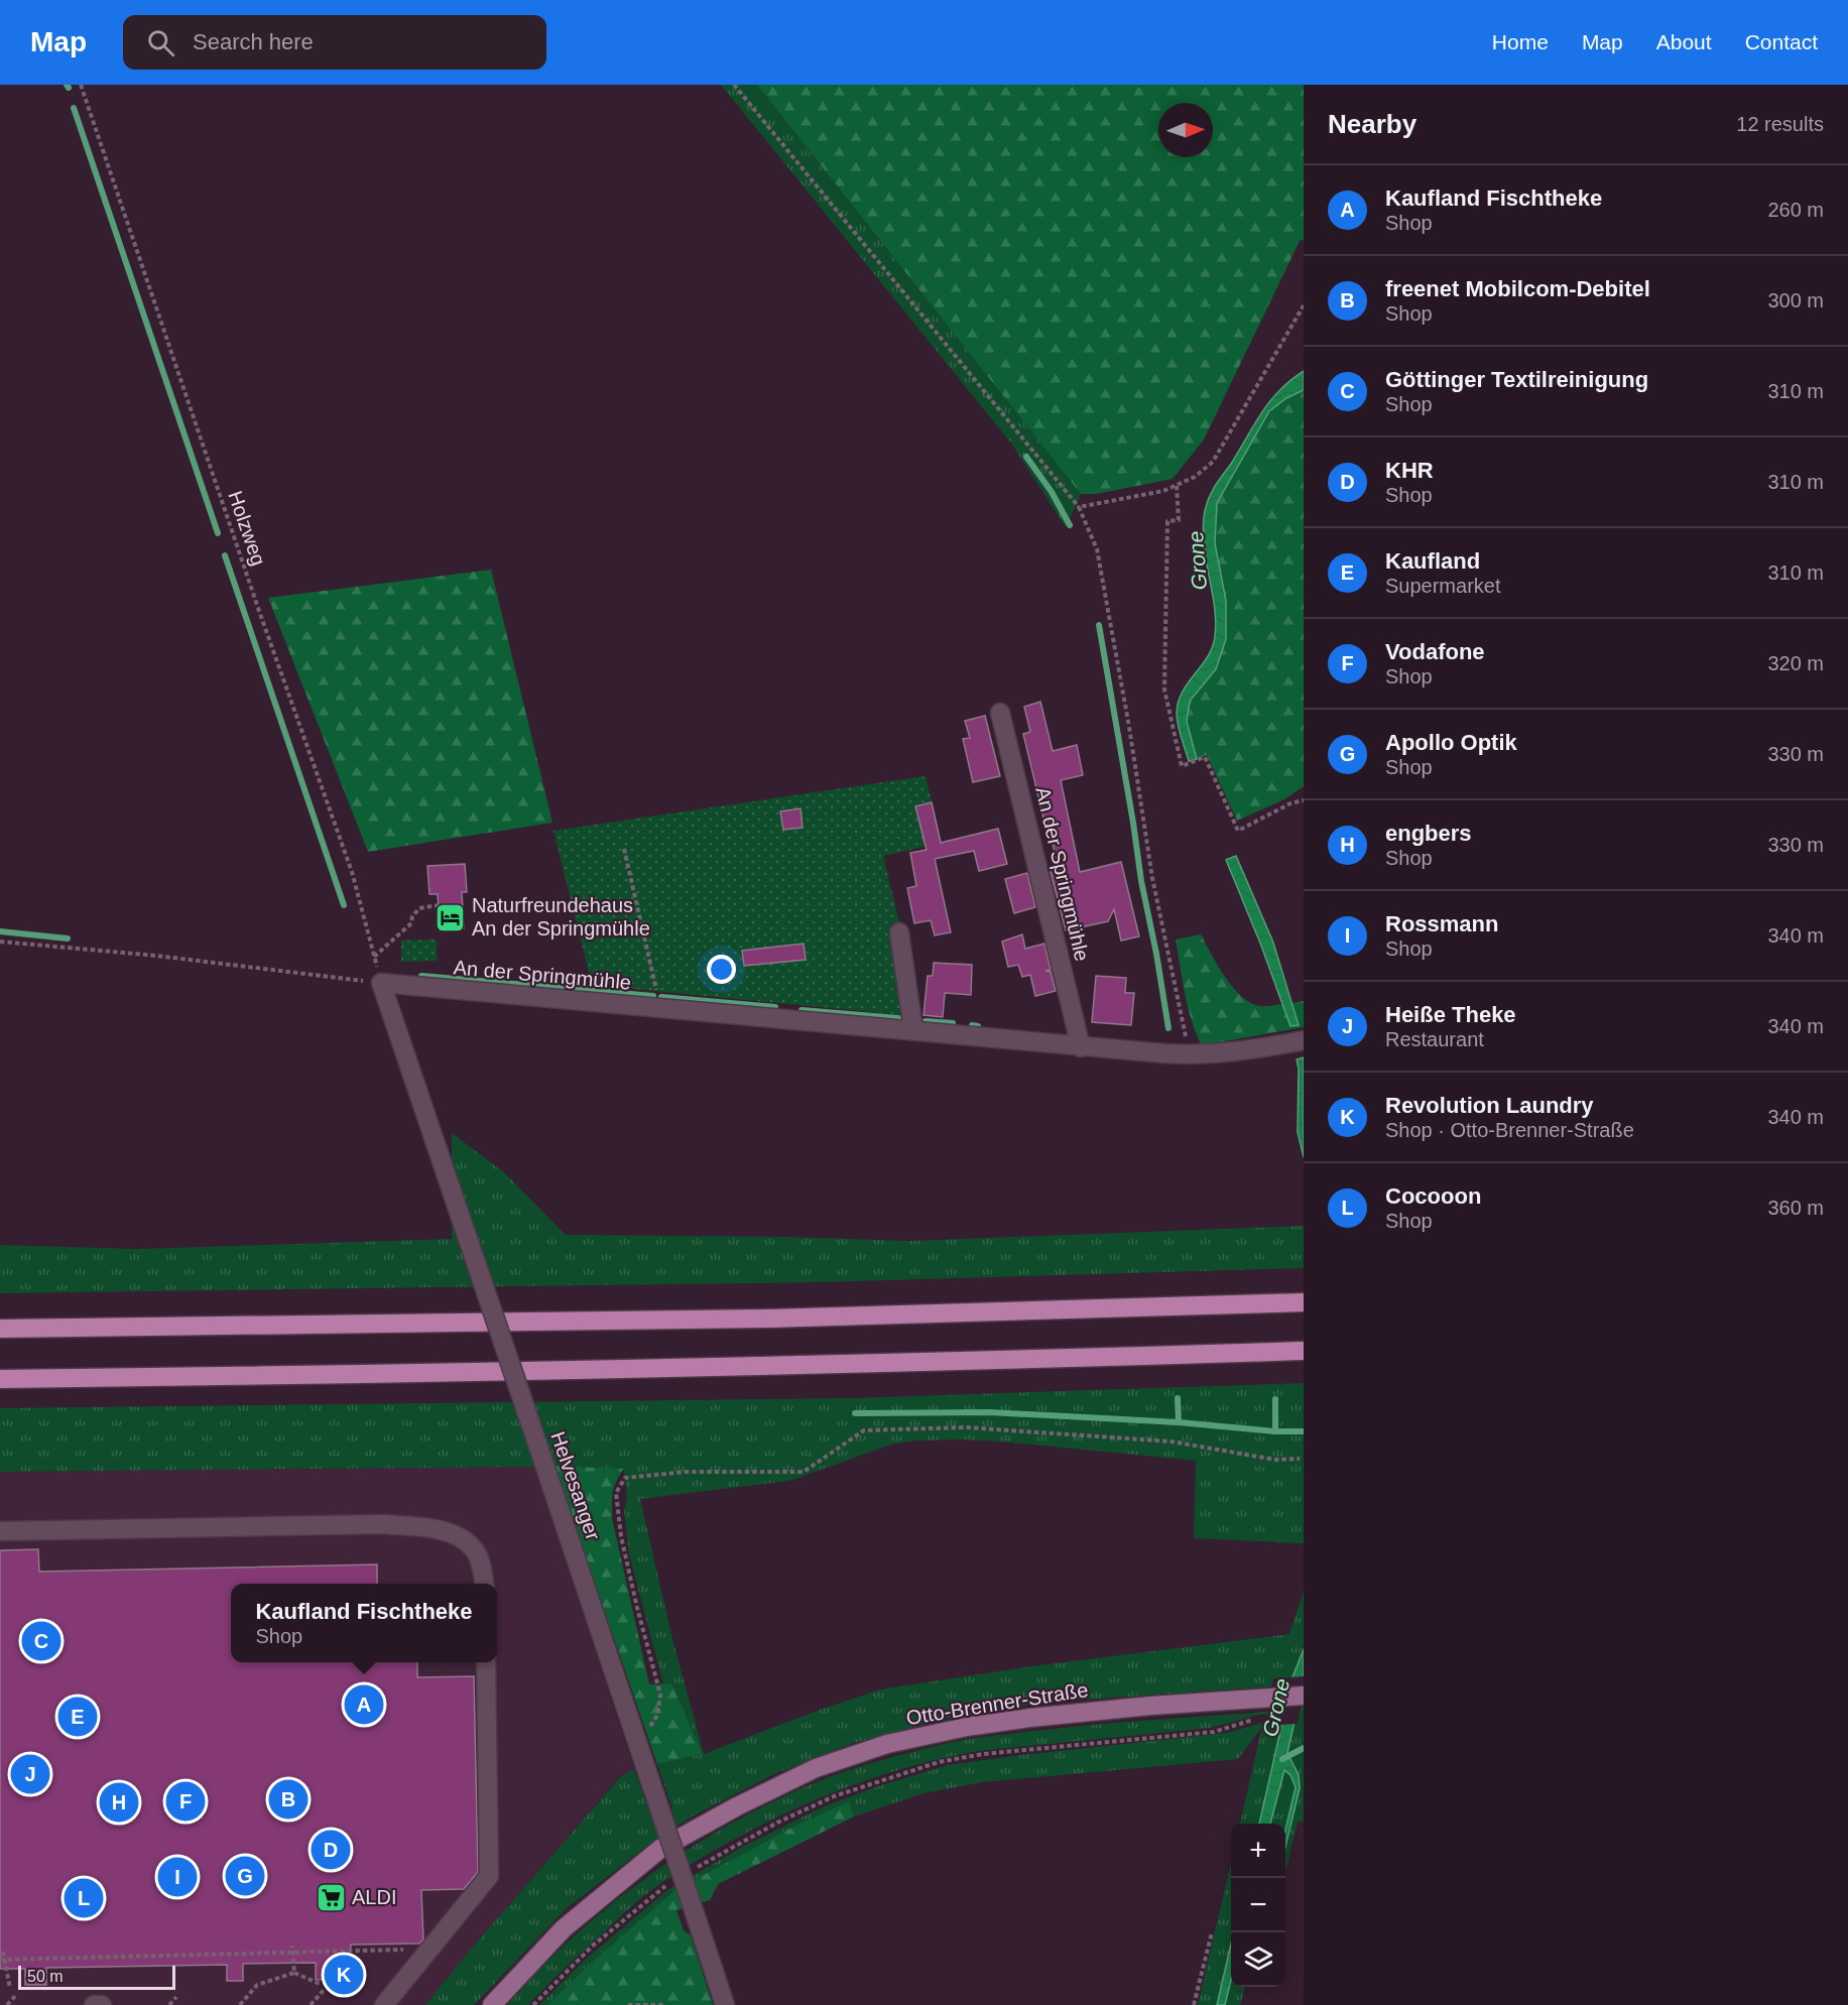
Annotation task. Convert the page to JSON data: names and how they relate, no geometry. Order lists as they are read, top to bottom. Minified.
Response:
{"streets":{"main road":["Otto-Brenner-Straße"],"street":["An der Springmühle","Helvesanger"],"path":["Holzweg"]},"crossings":[["Holzweg","An der Springmühle"],["Holzweg","Helvesanger"],["An der Springmühle","Helvesanger"]],"water":["Grone"],"places":{"hotel":["Naturfreundehaus An der Springmühle"],"supermarket":["ALDI"]},"scale_bar":"50 m","north":"right","page":{"header":"Map","search":"Search here","nav":["Home","Map","About","Contact"],"heading":["Nearby","12 results"],"list":[{"mark":"A","name":"Kaufland Fischtheke","note":"Shop","value":"260 m"},{"mark":"B","name":"freenet Mobilcom-Debitel","note":"Shop","value":"300 m"},{"mark":"C","name":"Göttinger Textilreinigung","note":"Shop","value":"310 m"},{"mark":"D","name":"KHR","note":"Shop","value":"310 m"},{"mark":"E","name":"Kaufland","note":"Supermarket","value":"310 m"},{"mark":"F","name":"Vodafone","note":"Shop","value":"320 m"},{"mark":"G","name":"Apollo Optik","note":"Shop","value":"330 m"},{"mark":"H","name":"engbers","note":"Shop","value":"330 m"},{"mark":"I","name":"Rossmann","note":"Shop","value":"340 m"},{"mark":"J","name":"Heiße Theke","note":"Restaurant","value":"340 m"},{"mark":"K","name":"Revolution Laundry","note":"Shop · Otto-Brenner-Straße","value":"340 m"},{"mark":"L","name":"Cocooon","note":"Shop","value":"360 m"}],"popup":["Kaufland Fischtheke","Shop"],"pins":["C","A","E","J","B","F","H","D","G","I","L","K"],"map_buttons":["+","−"],"scale":"50 m"}}
